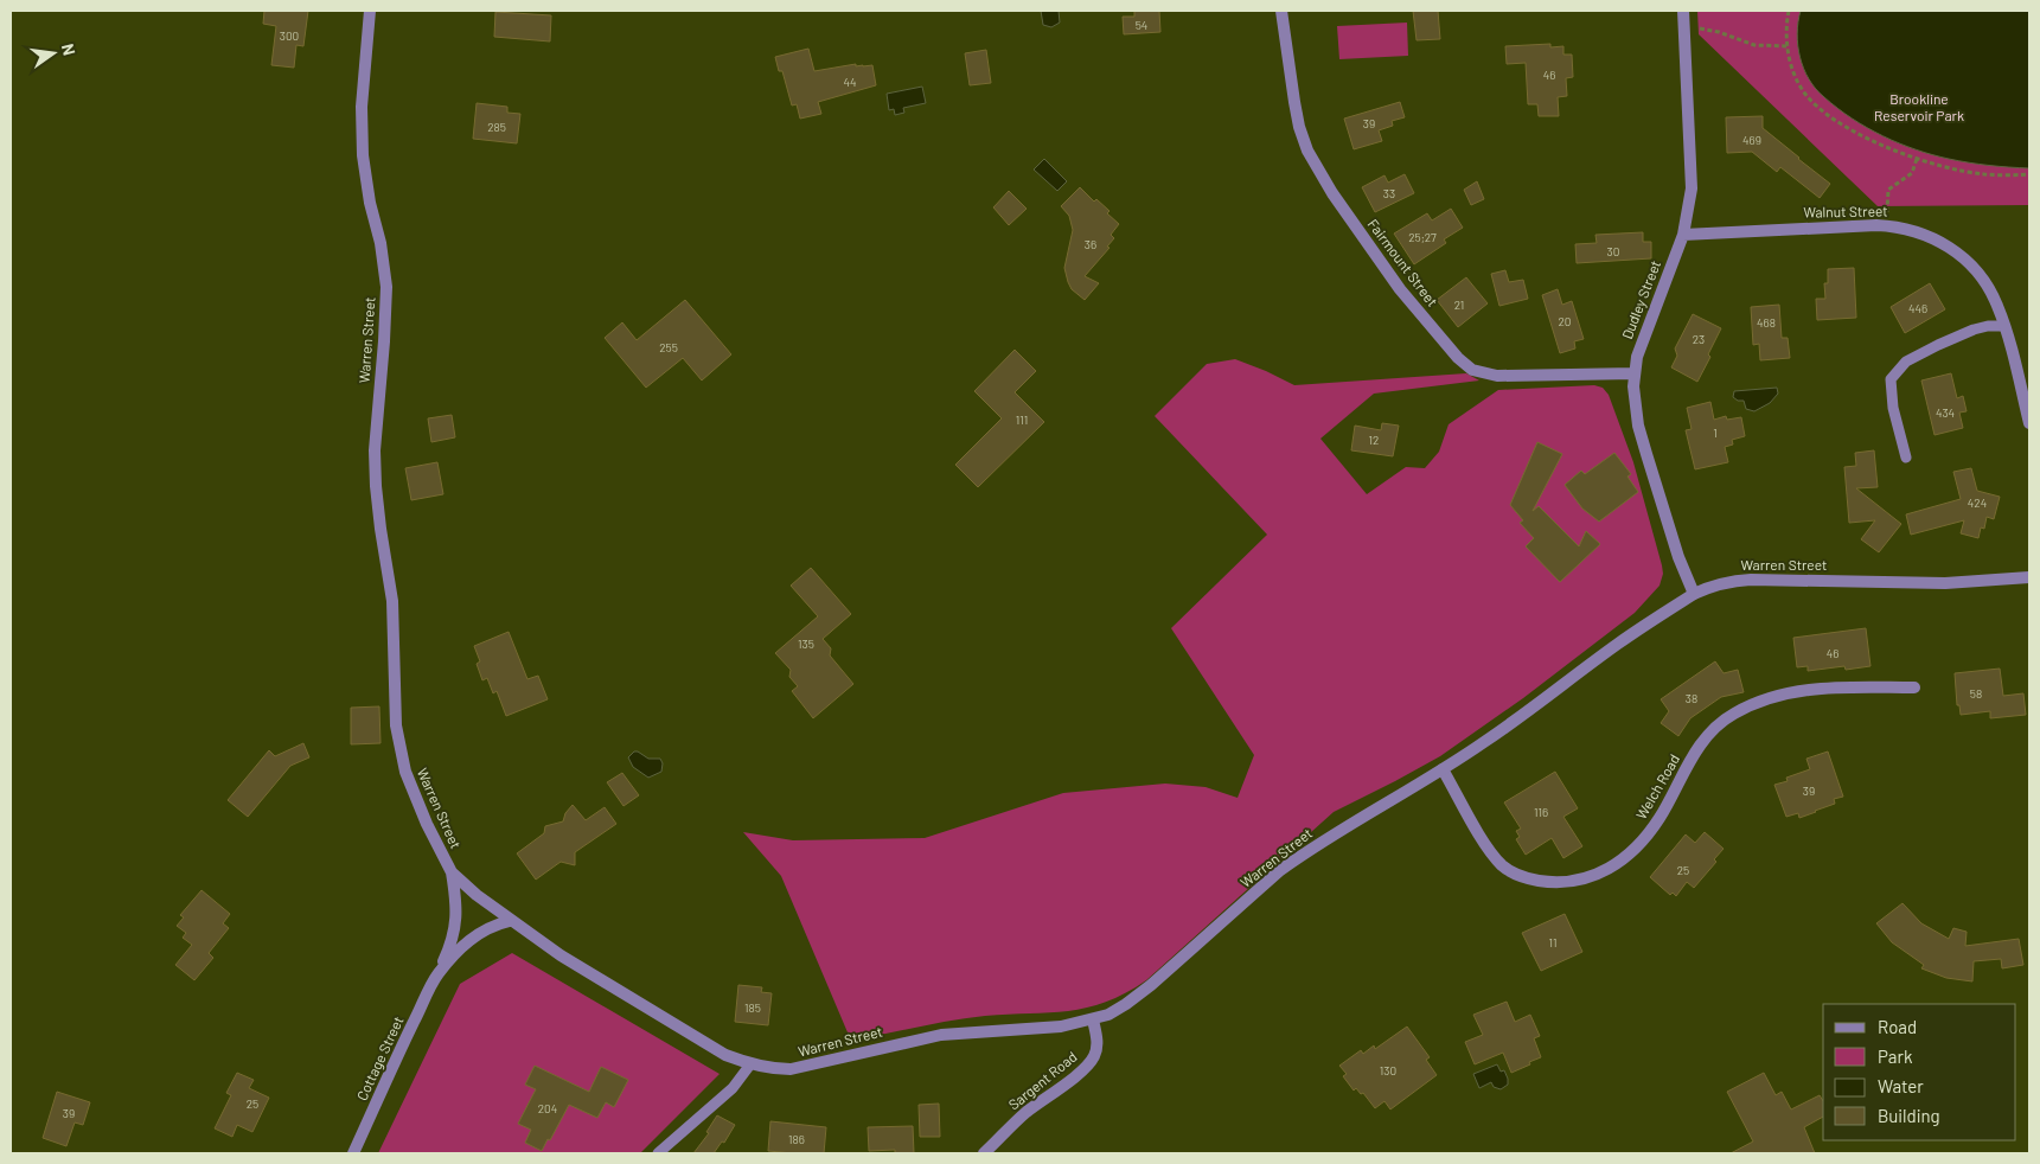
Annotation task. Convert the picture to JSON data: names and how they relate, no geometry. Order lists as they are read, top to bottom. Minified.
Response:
{"streets":{"street":["Walnut Street","Fairmount Street","Dudley Street","Warren Street","Welch Road","Cottage Street","Sargent Road"]},"crossings":[["Walnut Street","Dudley Street"],["Fairmount Street","Dudley Street"],["Dudley Street","Warren Street"],["Warren Street","Welch Road"],["Warren Street","Cottage Street"],["Warren Street","Sargent Road"]],"parks":["Brookline Reservoir Park"],"house_numbers":["54","300","46","44","39","285","469","33","25;27","36","30","21","446","20","468","23","255","434","111","1","12","424","135","46","58","38","39","116","25","11","185","130","25","204","39","186"],"legend":["Road","Park","Water","Building"],"north":"right"}
